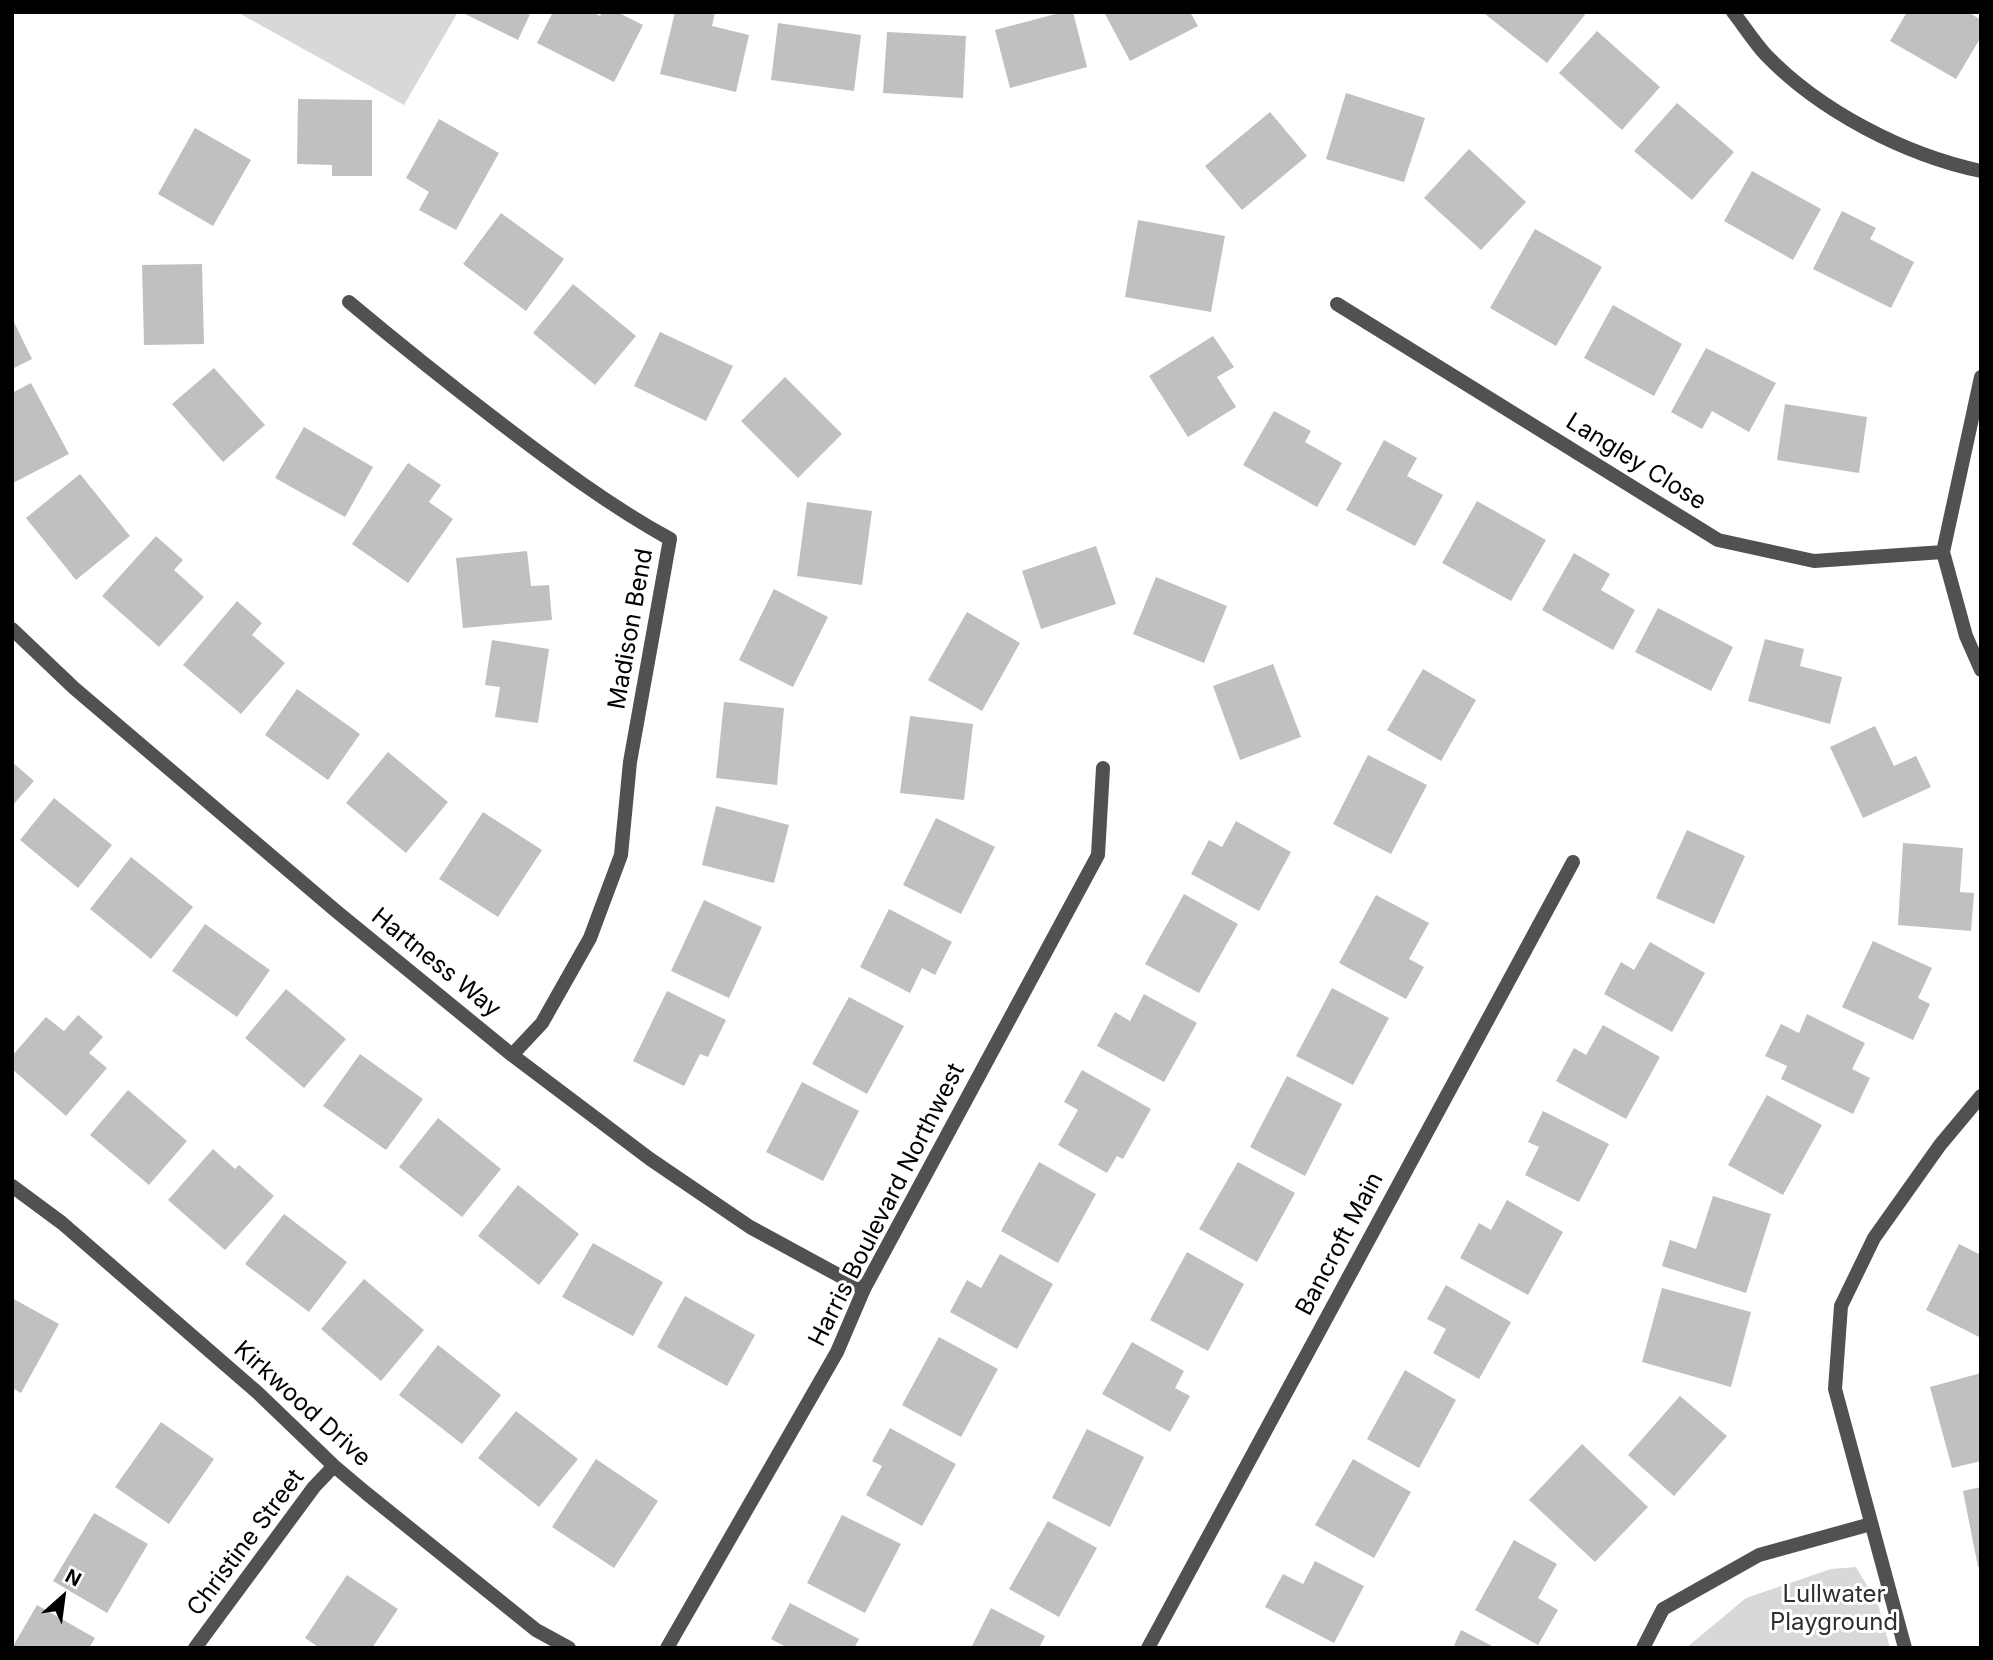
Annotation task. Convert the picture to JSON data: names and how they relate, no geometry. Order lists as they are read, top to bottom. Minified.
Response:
{"streets":{"street":["Langley Close","Madison Bend","Hartness Way","Harris Boulevard Northwest","Bancroft Main","Kirkwood Drive","Christine Street"]},"crossings":[["Madison Bend","Hartness Way"],["Hartness Way","Harris Boulevard Northwest"],["Kirkwood Drive","Christine Street"]],"parks":["Lullwater Playground"],"north":"top right"}
